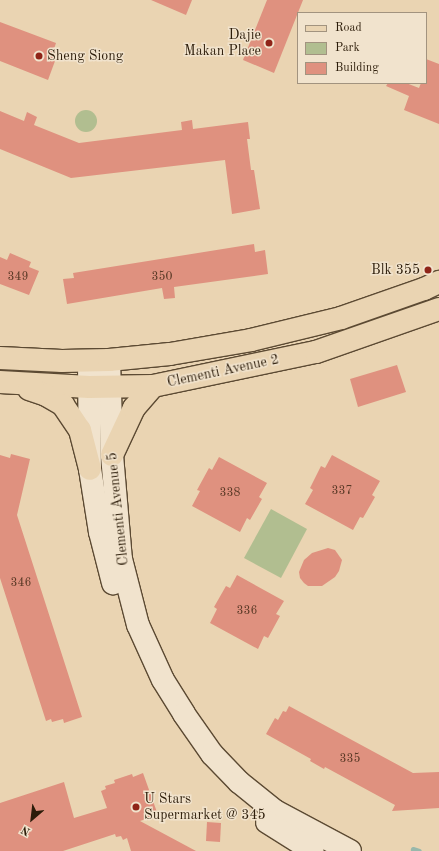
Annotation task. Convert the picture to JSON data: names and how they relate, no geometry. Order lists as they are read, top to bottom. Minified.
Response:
{"streets":{"main road":["Clementi Avenue 2"],"street":["Clementi Avenue 5"]},"crossings":[["Clementi Avenue 2","Clementi Avenue 5"]],"places":["Dajie Makan Place","Sheng Siong","Blk 355","U Stars Supermarket @ 345"],"house_numbers":["349","350","337","338","346","336","335"],"legend":["Road","Park","Building"],"north":"bottom left"}
